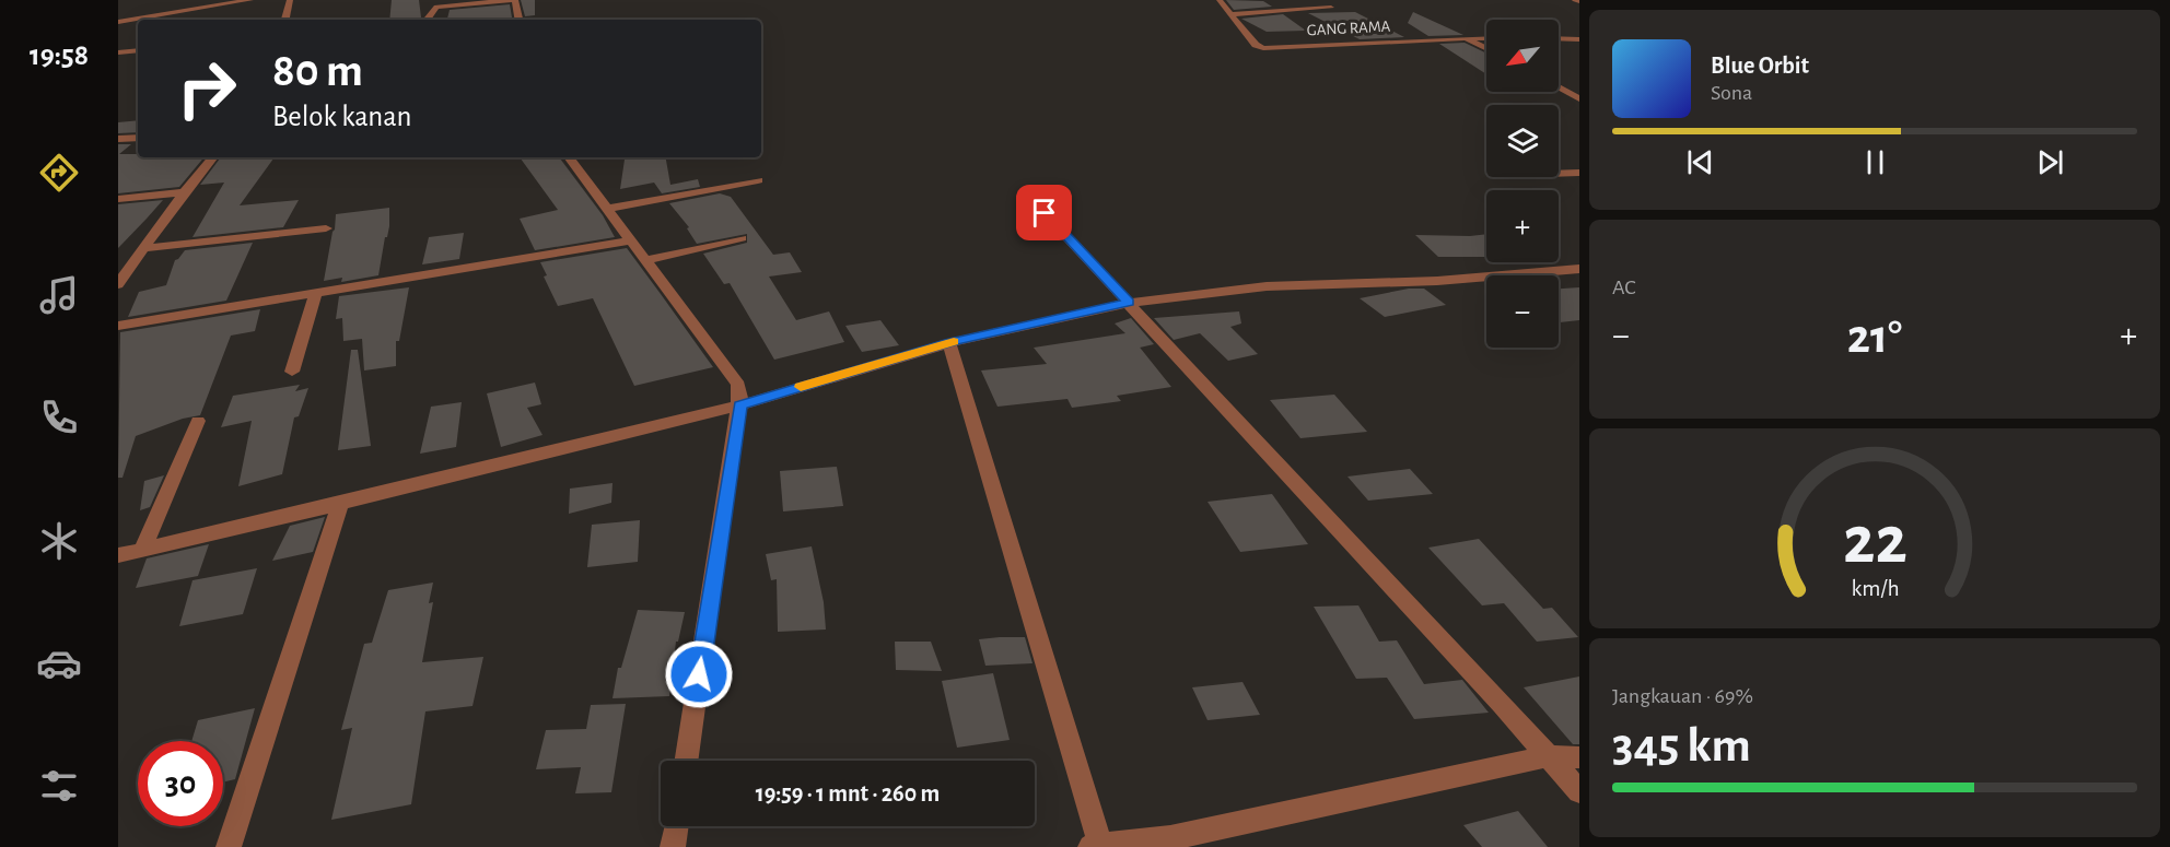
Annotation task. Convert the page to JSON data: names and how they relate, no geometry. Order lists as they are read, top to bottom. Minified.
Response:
{"streets":{"street":["GANG RAMA"]},"north":"bottom left","page":{"tabs":"19:58","map_buttons":["+","−"],"turn":["80 m","Belok kanan"],"song":["Blue Orbit","Sona"],"tile":["AC",["Jangkauan · 69%","345 km"]],"heat":["−","21°","+"],"limit":"30","trip":"19:59 · 1 mnt · 260 m","gauge":["22","km/h"]}}
